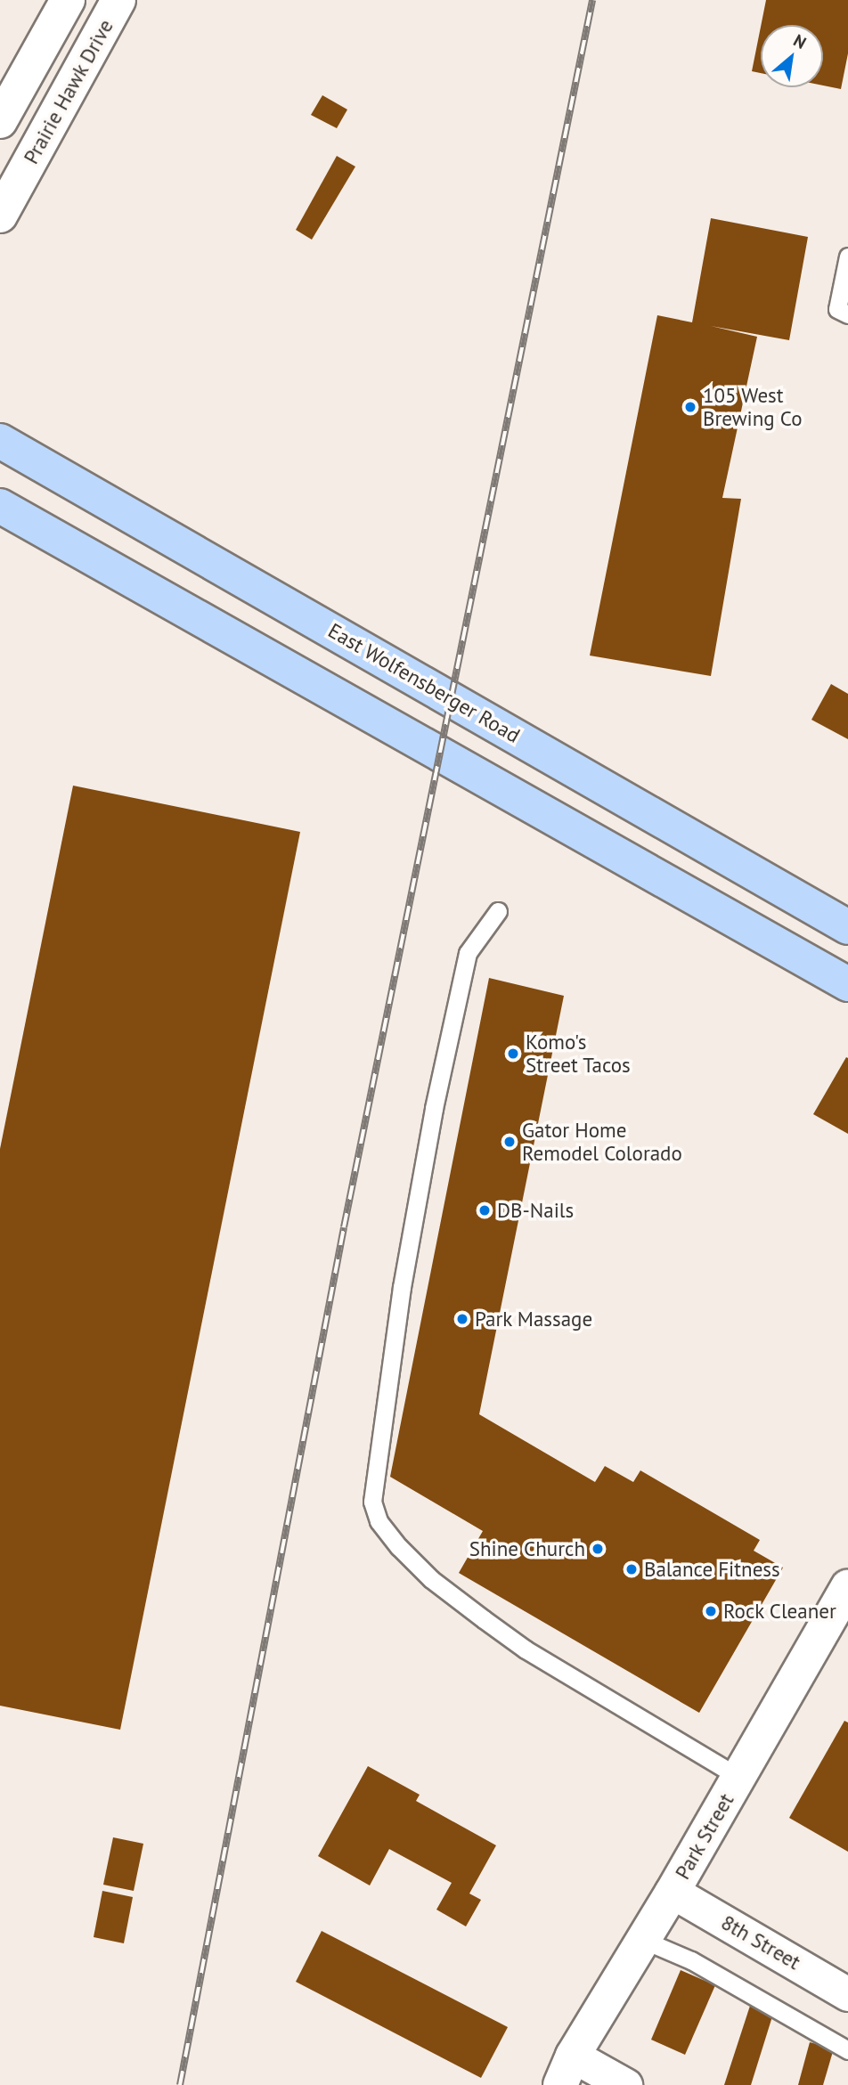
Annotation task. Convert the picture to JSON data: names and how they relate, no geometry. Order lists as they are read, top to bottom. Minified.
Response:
{"streets":{"main road":["East Wolfensberger Road"],"street":["Prairie Hawk Drive","Park Street","8th Street"]},"crossings":[["Park Street","8th Street"]],"places":["105 West Brewing Co","Komo's Street Tacos","Gator Home Remodel Colorado","DB-Nails","Park Massage","Shine Church","Balance Fitness","Rock Cleaner"],"north":"top right"}
